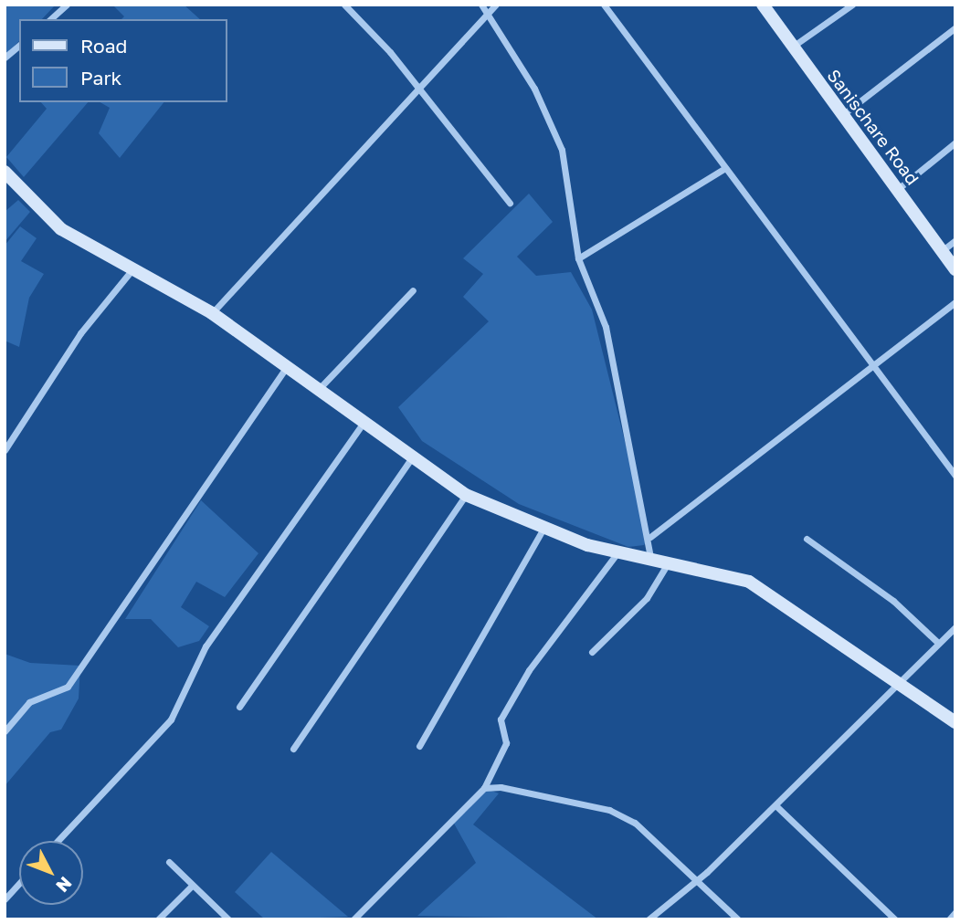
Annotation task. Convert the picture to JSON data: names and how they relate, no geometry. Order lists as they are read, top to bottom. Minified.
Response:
{"streets":{"street":["Sanischare Road"]},"legend":["Road","Park"],"north":"bottom right"}
